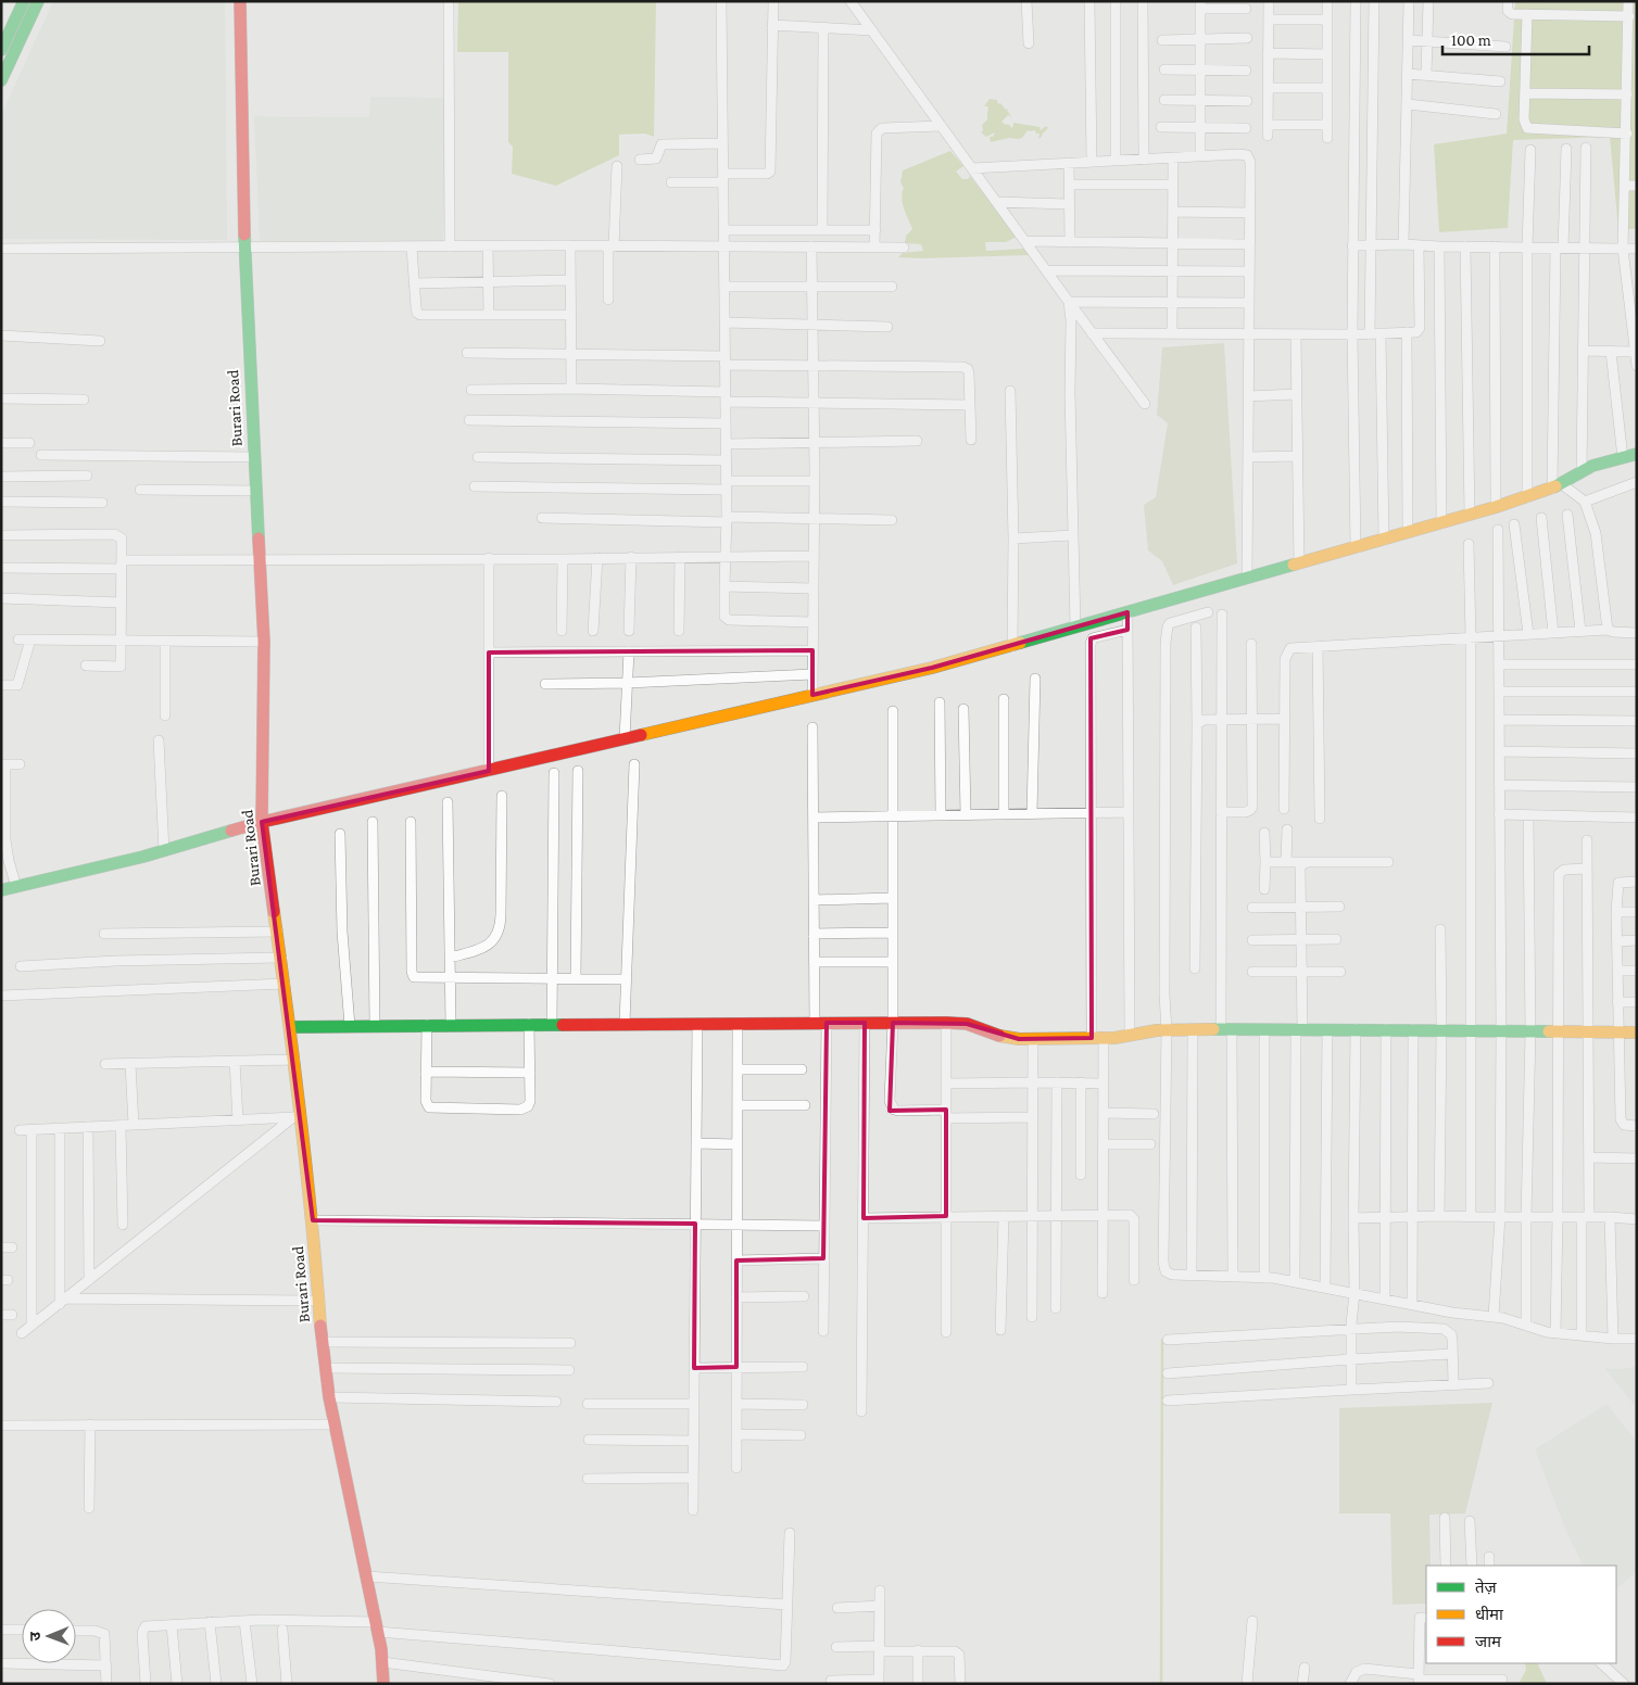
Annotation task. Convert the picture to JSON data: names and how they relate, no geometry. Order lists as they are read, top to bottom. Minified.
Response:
{"streets":{"street":["Burari Road"]},"legend":["तेज़","धीमा","जाम"],"scale_bar":"100 m","north":"left"}
